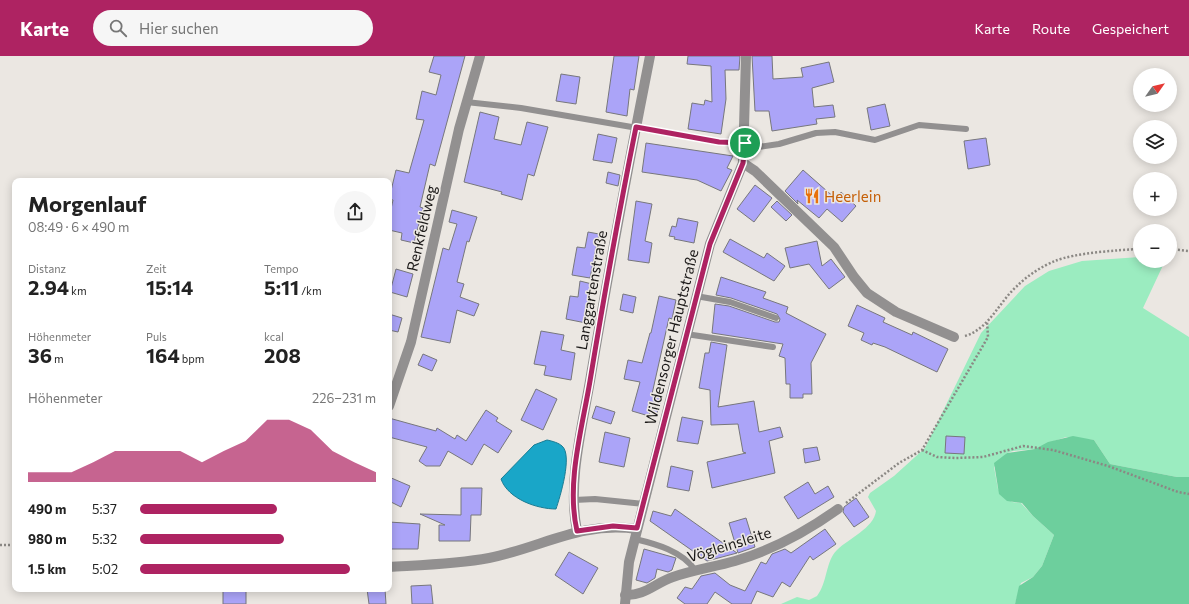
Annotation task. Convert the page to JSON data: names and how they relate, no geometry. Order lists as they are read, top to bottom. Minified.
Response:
{"streets":{"street":["Renkfeldweg","Langgartenstraße","Wildensorger Hauptstraße","Vögleinsleite"]},"crossings":[["Wildensorger Hauptstraße","Vögleinsleite"]],"places":{"restaurant":["Heerlein"]},"north":"top right","page":{"header":"Karte","search":"Hier suchen","nav":["Karte","Route","Gespeichert"],"map_buttons":["+","−"],"heading":["Morgenlauf","08:49 · 6 × 490 m"],"stats":[["Distanz","2.94 km"],["Zeit","15:14"],["Tempo","5:11 /km"],["Höhenmeter","36 m"],["Puls","164 bpm"],["kcal","208"]],"chart":["Höhenmeter","226–231 m"],"list":[{"name":"490 m","note":"5:37"},{"name":"980 m","note":"5:32"},{"name":"1.5 km","note":"5:02"}]}}
